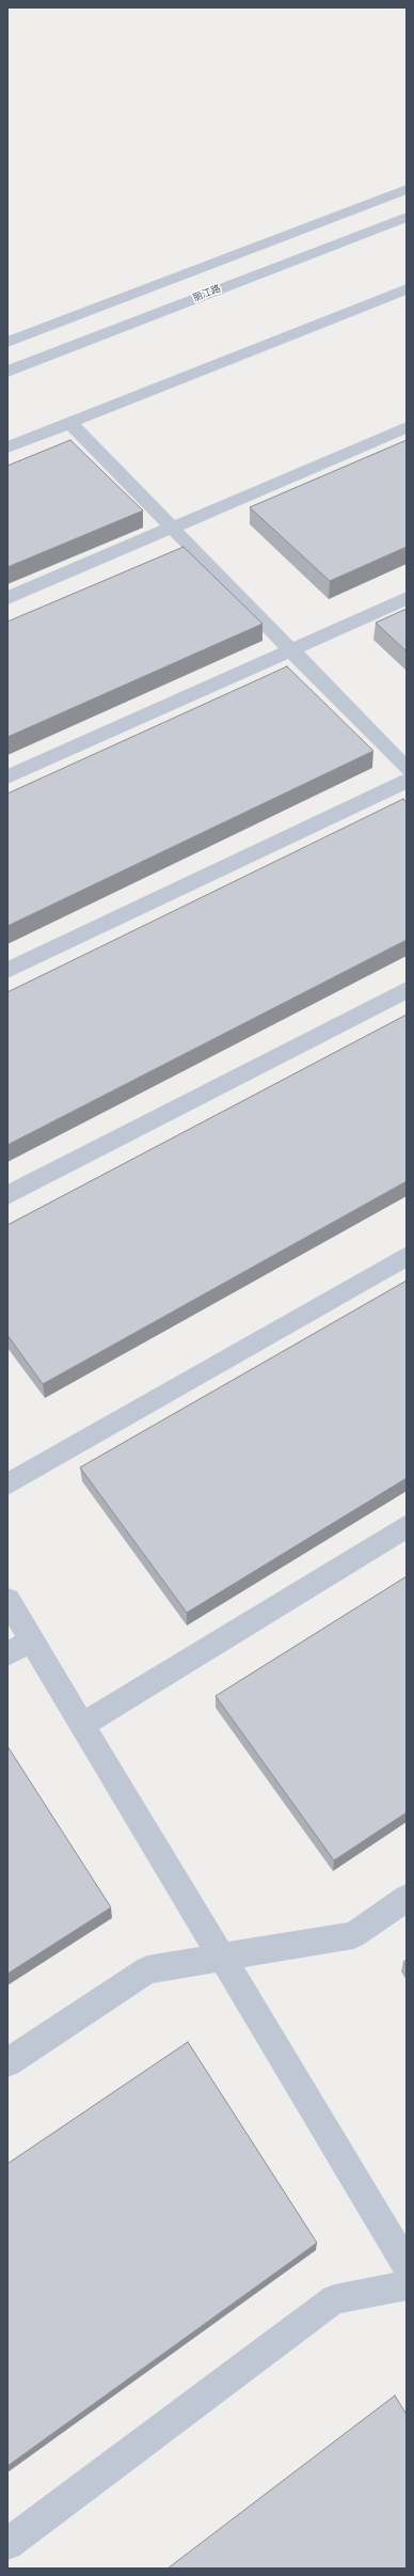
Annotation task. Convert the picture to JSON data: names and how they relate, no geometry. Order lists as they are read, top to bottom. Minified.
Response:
{"streets":{"street":["丽江路"]}}
